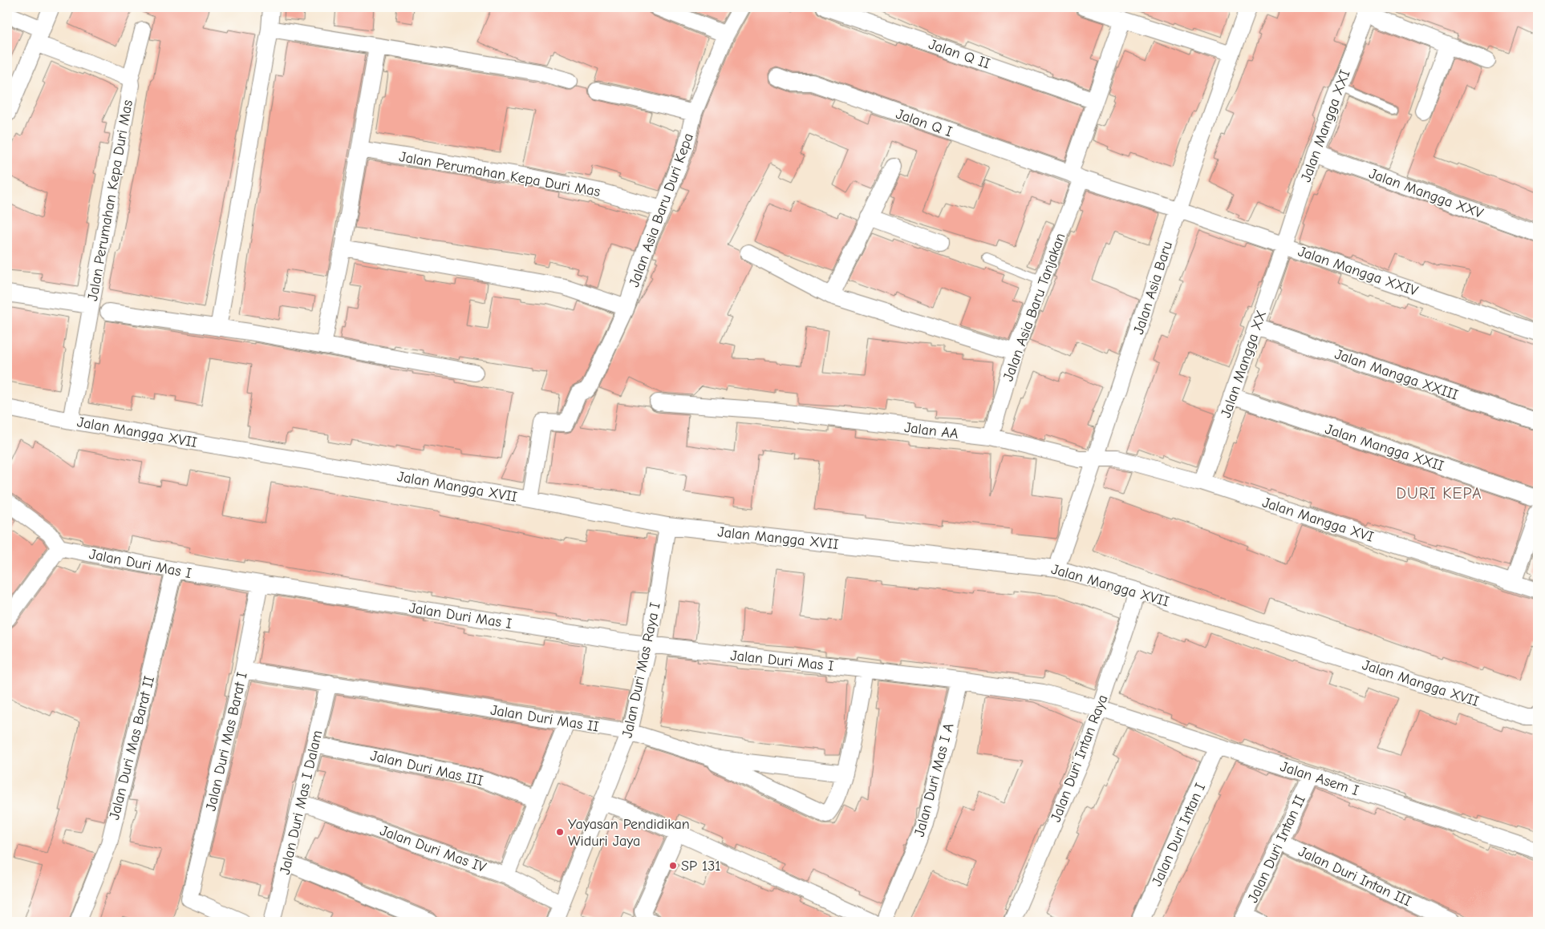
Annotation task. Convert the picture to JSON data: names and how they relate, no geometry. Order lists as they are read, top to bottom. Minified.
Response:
{"streets":{"street":["Jalan Q II","Jalan Q I","Jalan Mangga XXI","Jalan Perumahan Kepa Duri Mas","Jalan Mangga XXV","Jalan Asia Baru Duri Kepa","Jalan Mangga XXIV","Jalan Asia Baru","Jalan Asia Baru Tanjakan","Jalan Mangga XX","Jalan Mangga XXIII","Jalan AA","Jalan Mangga XVII","Jalan Mangga XXII","Jalan Mangga XVI","Jalan Duri Mas I","Jalan Duri Mas Raya I","Jalan Duri Mas II","Jalan Duri Mas Barat I","Jalan Duri Mas Barat II","Jalan Duri Intan Raya","Jalan Duri Mas III","Jalan Asem I","Jalan Duri Mas I A","Jalan Duri Mas I Dalam","Jalan Duri Intan I","Jalan Duri Mas IV","Jalan Duri Intan II","Jalan Duri Intan III"]},"crossings":[["Jalan Q II","Jalan Asia Baru Tanjakan"],["Jalan Q I","Jalan Asia Baru Tanjakan"],["Jalan Mangga XXI","Jalan Mangga XXV"],["Jalan Mangga XXI","Jalan Mangga XXIV"],["Jalan Mangga XXI","Jalan Mangga XX"],["Jalan Perumahan Kepa Duri Mas","Jalan Asia Baru Duri Kepa"],["Jalan Perumahan Kepa Duri Mas","Jalan Mangga XVII"],["Jalan Asia Baru Duri Kepa","Jalan Mangga XVII"],["Jalan Mangga XXIV","Jalan Asia Baru"],["Jalan Mangga XXIV","Jalan Mangga XX"],["Jalan Asia Baru","Jalan AA"],["Jalan Asia Baru","Jalan Mangga XVII"],["Jalan Asia Baru","Jalan Mangga XVI"],["Jalan Asia Baru Tanjakan","Jalan AA"],["Jalan Mangga XX","Jalan Mangga XXIII"],["Jalan Mangga XX","Jalan Mangga XXII"],["Jalan Mangga XX","Jalan Mangga XVI"],["Jalan AA","Jalan Mangga XVI"],["Jalan Mangga XVII","Jalan Duri Mas Raya I"],["Jalan Mangga XVII","Jalan Duri Intan Raya"],["Jalan Duri Mas I","Jalan Duri Mas Raya I"],["Jalan Duri Mas I","Jalan Duri Mas Barat I"],["Jalan Duri Mas I","Jalan Duri Mas Barat II"],["Jalan Duri Mas I","Jalan Duri Intan Raya"],["Jalan Duri Mas I","Jalan Asem I"],["Jalan Duri Mas I","Jalan Duri Mas I A"],["Jalan Duri Mas Raya I","Jalan Duri Mas II"],["Jalan Duri Mas Raya I","Jalan Duri Mas IV"],["Jalan Duri Mas II","Jalan Duri Mas Barat I"],["Jalan Duri Mas II","Jalan Duri Mas I Dalam"],["Jalan Duri Intan Raya","Jalan Asem I"],["Jalan Duri Mas III","Jalan Duri Mas I Dalam"],["Jalan Asem I","Jalan Duri Intan I"],["Jalan Asem I","Jalan Duri Intan II"],["Jalan Duri Mas I Dalam","Jalan Duri Mas IV"],["Jalan Duri Intan II","Jalan Duri Intan III"]],"districts":["DURI KEPA"],"places":["Yayasan Pendidikan Widuri Jaya","SP 131"]}
